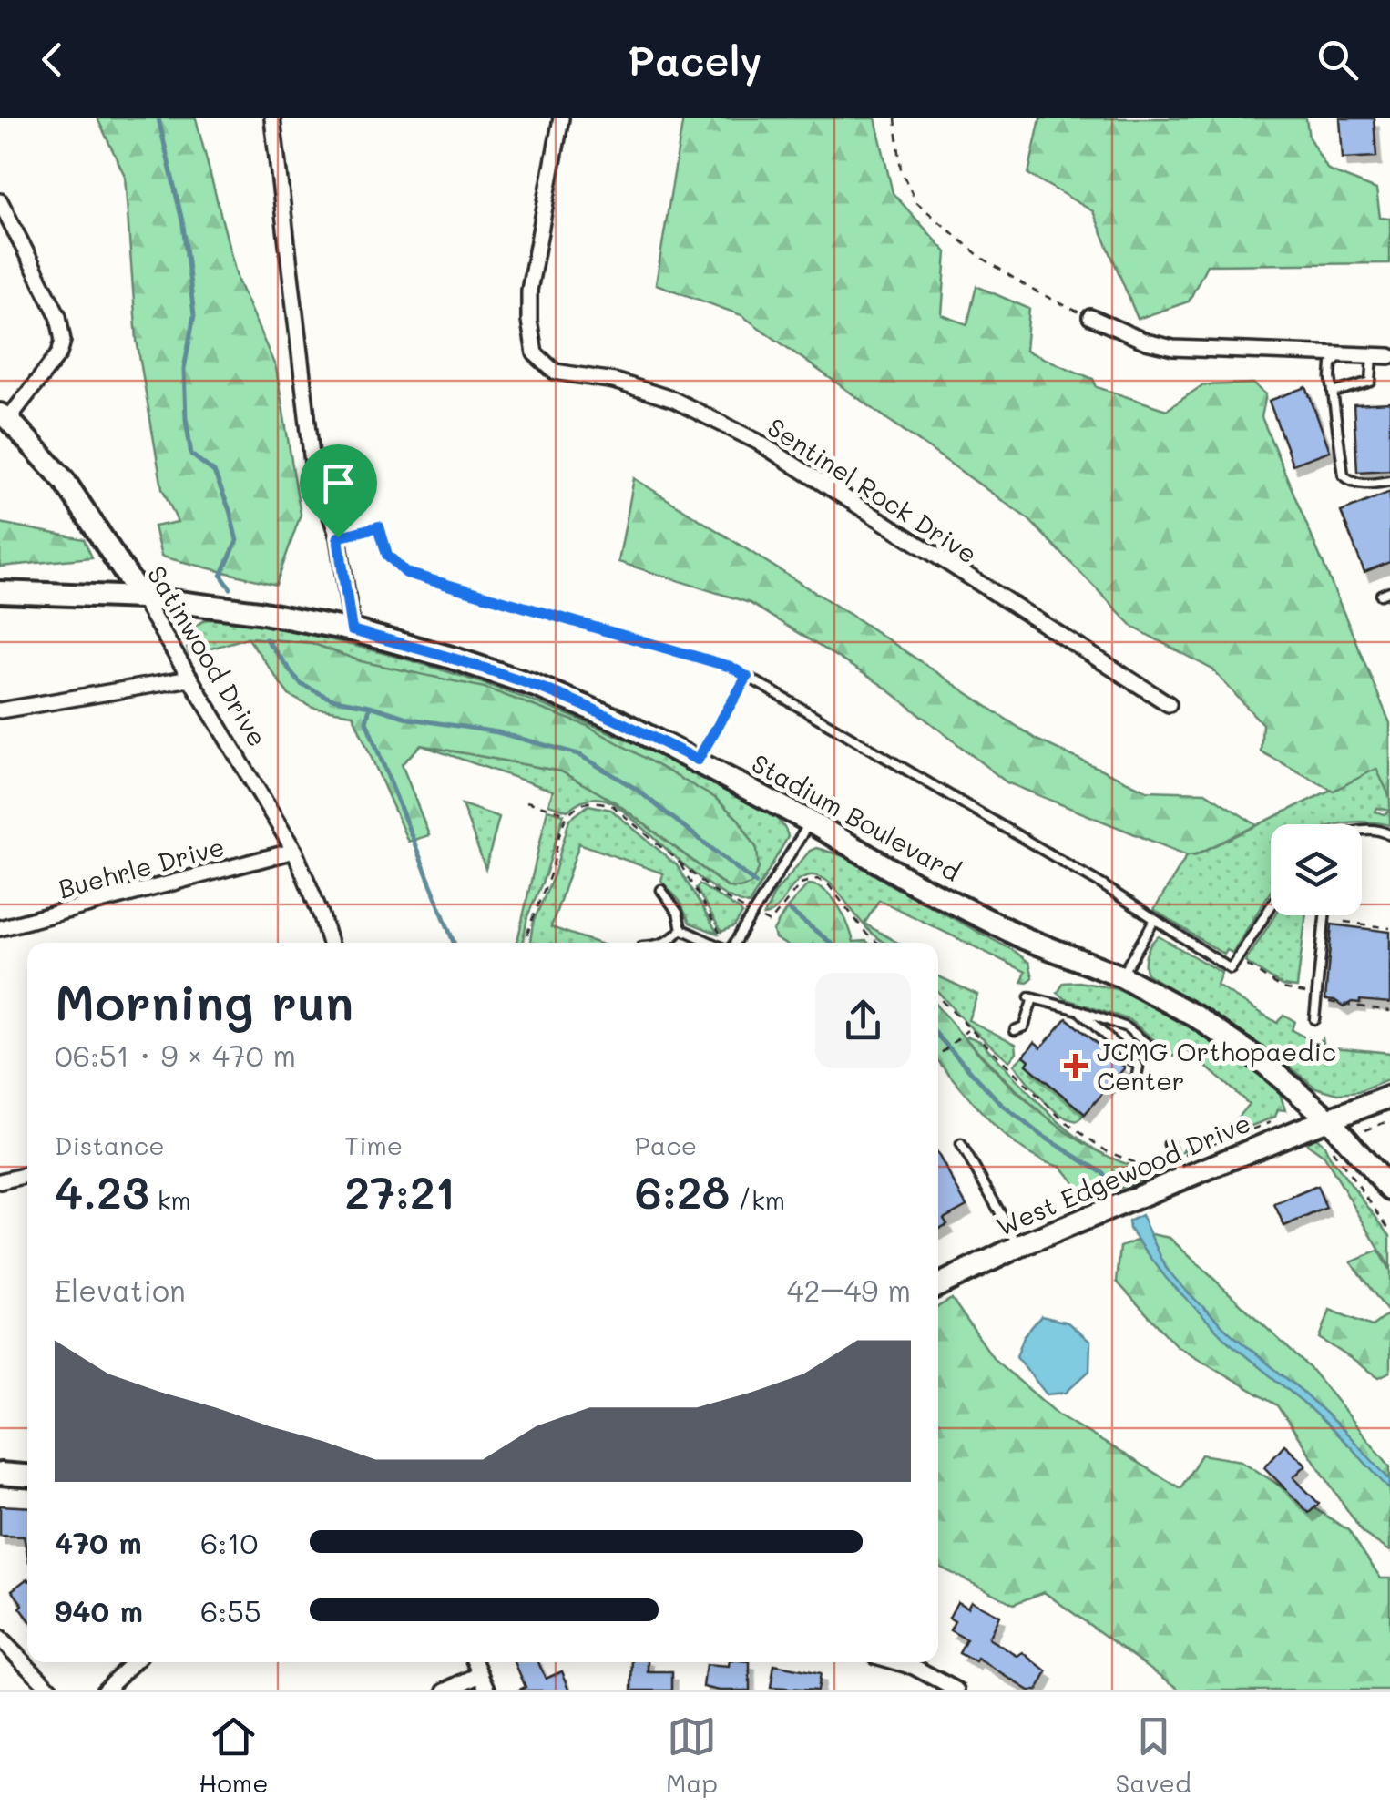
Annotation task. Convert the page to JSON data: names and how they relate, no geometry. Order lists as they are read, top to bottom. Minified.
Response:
{"streets":{"main road":["Satinwood Drive","Stadium Boulevard","West Edgewood Drive"],"street":["Sentinel Rock Drive","Buehrle Drive"]},"crossings":[["Satinwood Drive","Stadium Boulevard"],["Satinwood Drive","Buehrle Drive"],["Stadium Boulevard","West Edgewood Drive"]],"places":{"health":["JCMG Orthopaedic Center"]},"page":{"header":"Pacely","heading":["Morning run","06:51 · 9 × 470 m"],"stats":[["Distance","4.23 km"],["Time","27:21"],["Pace","6:28 /km"]],"chart":["Elevation","42–49 m"],"list":[{"name":"470 m","note":"6:10"},{"name":"940 m","note":"6:55"}],"tabs":["Home","Map","Saved"]}}
